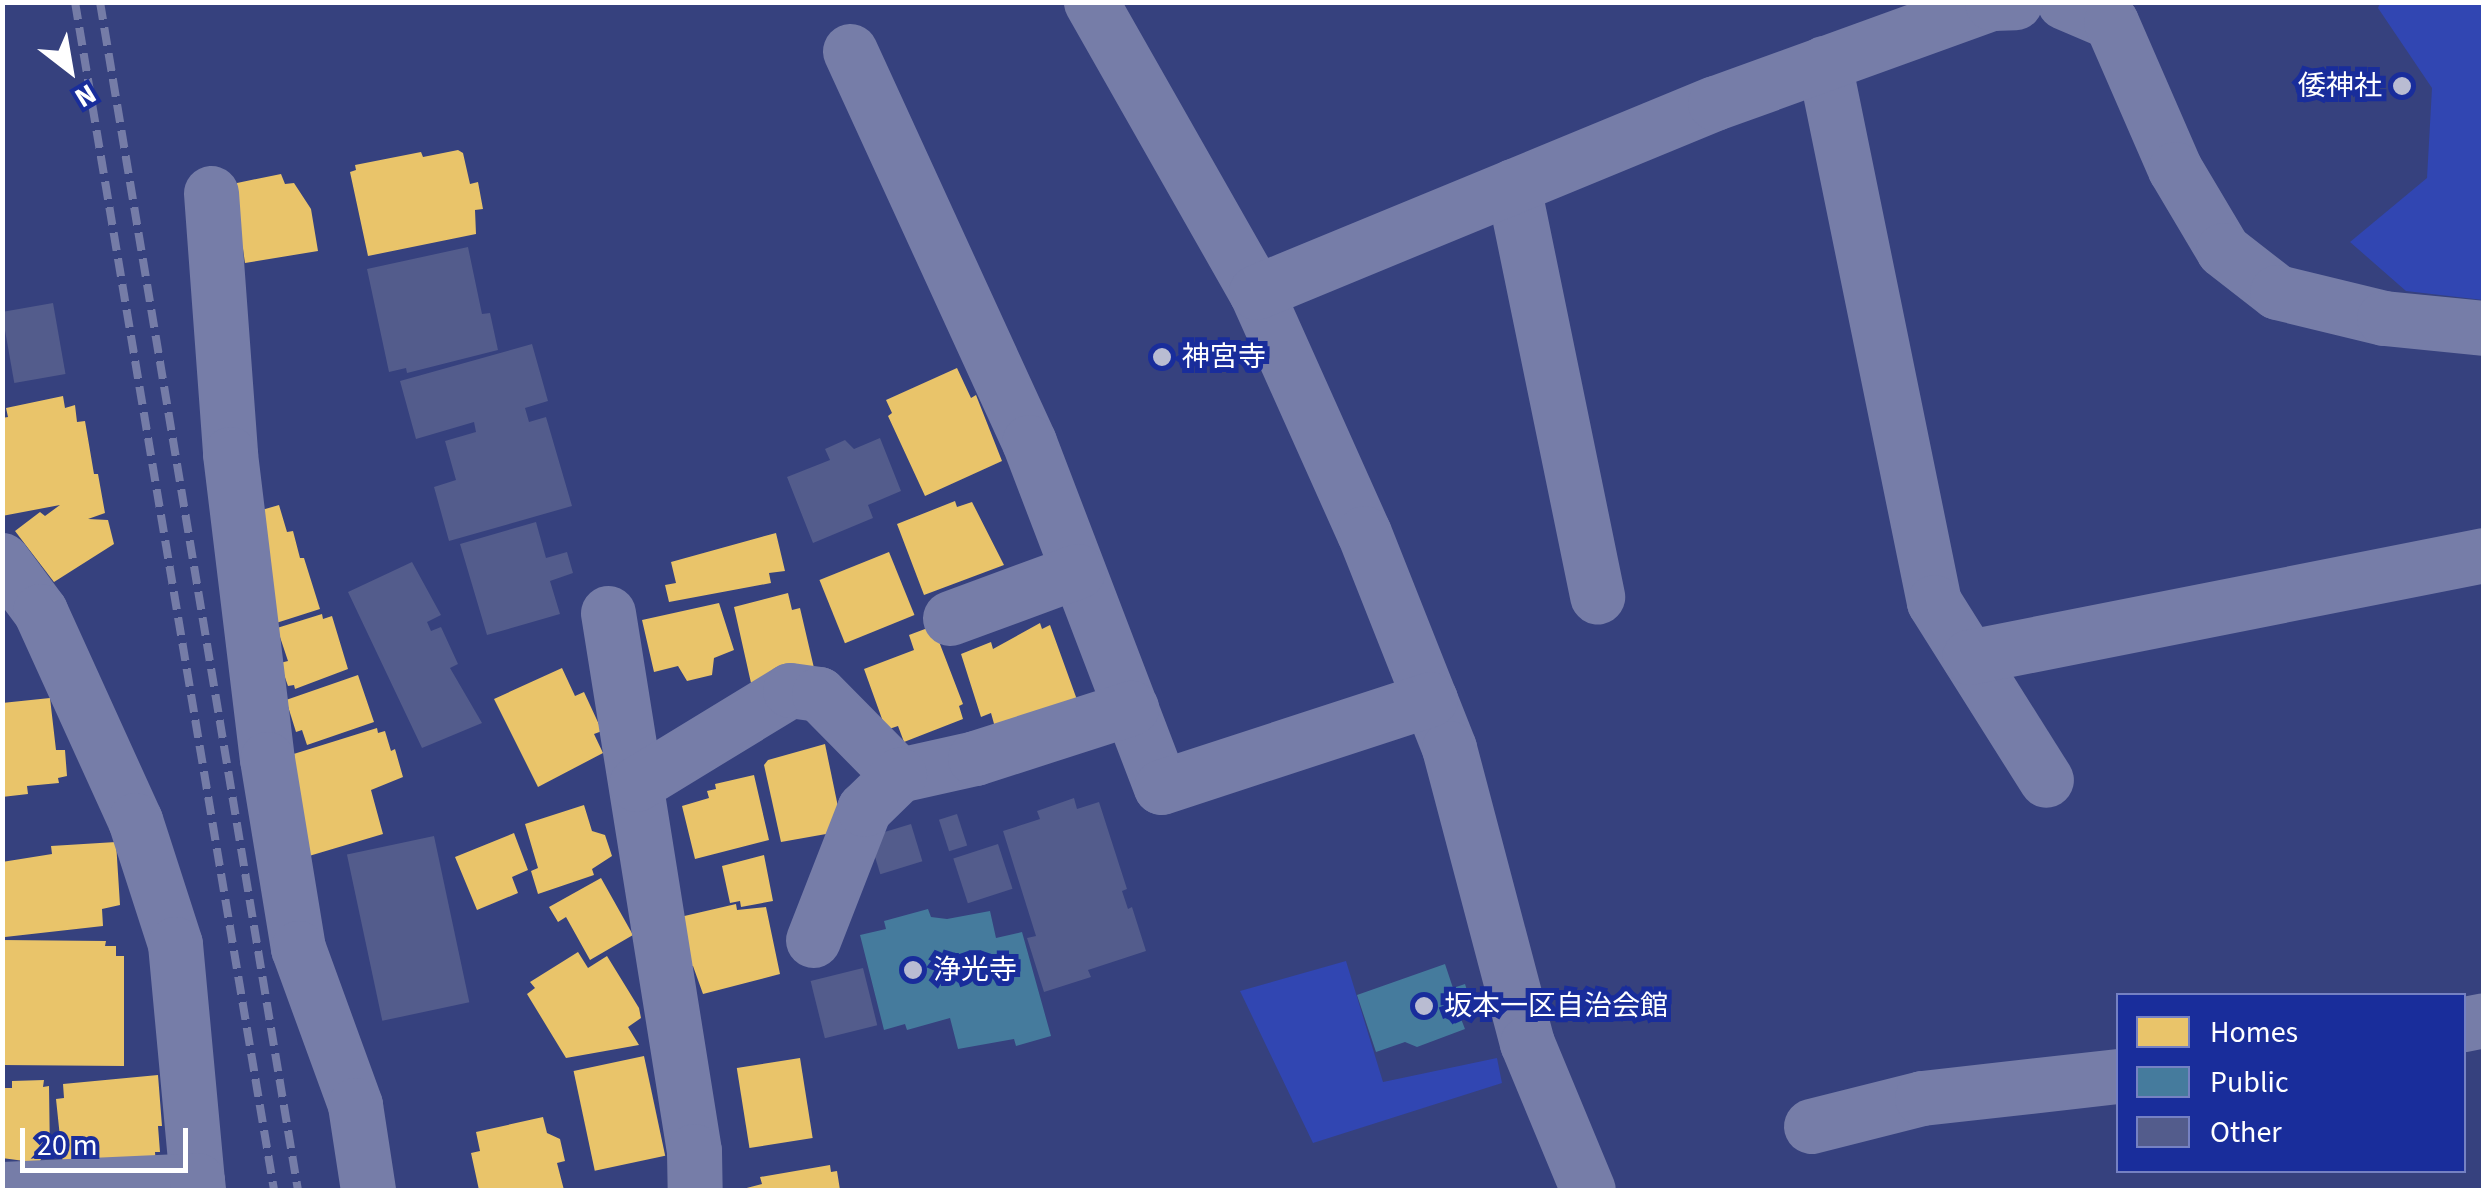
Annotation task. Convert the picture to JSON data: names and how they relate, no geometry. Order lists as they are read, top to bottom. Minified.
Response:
{"places":["倭神社","神宮寺","浄光寺","坂本一区自治会館"],"legend":["Homes","Public","Other"],"scale_bar":"20 m","north":"bottom right"}
